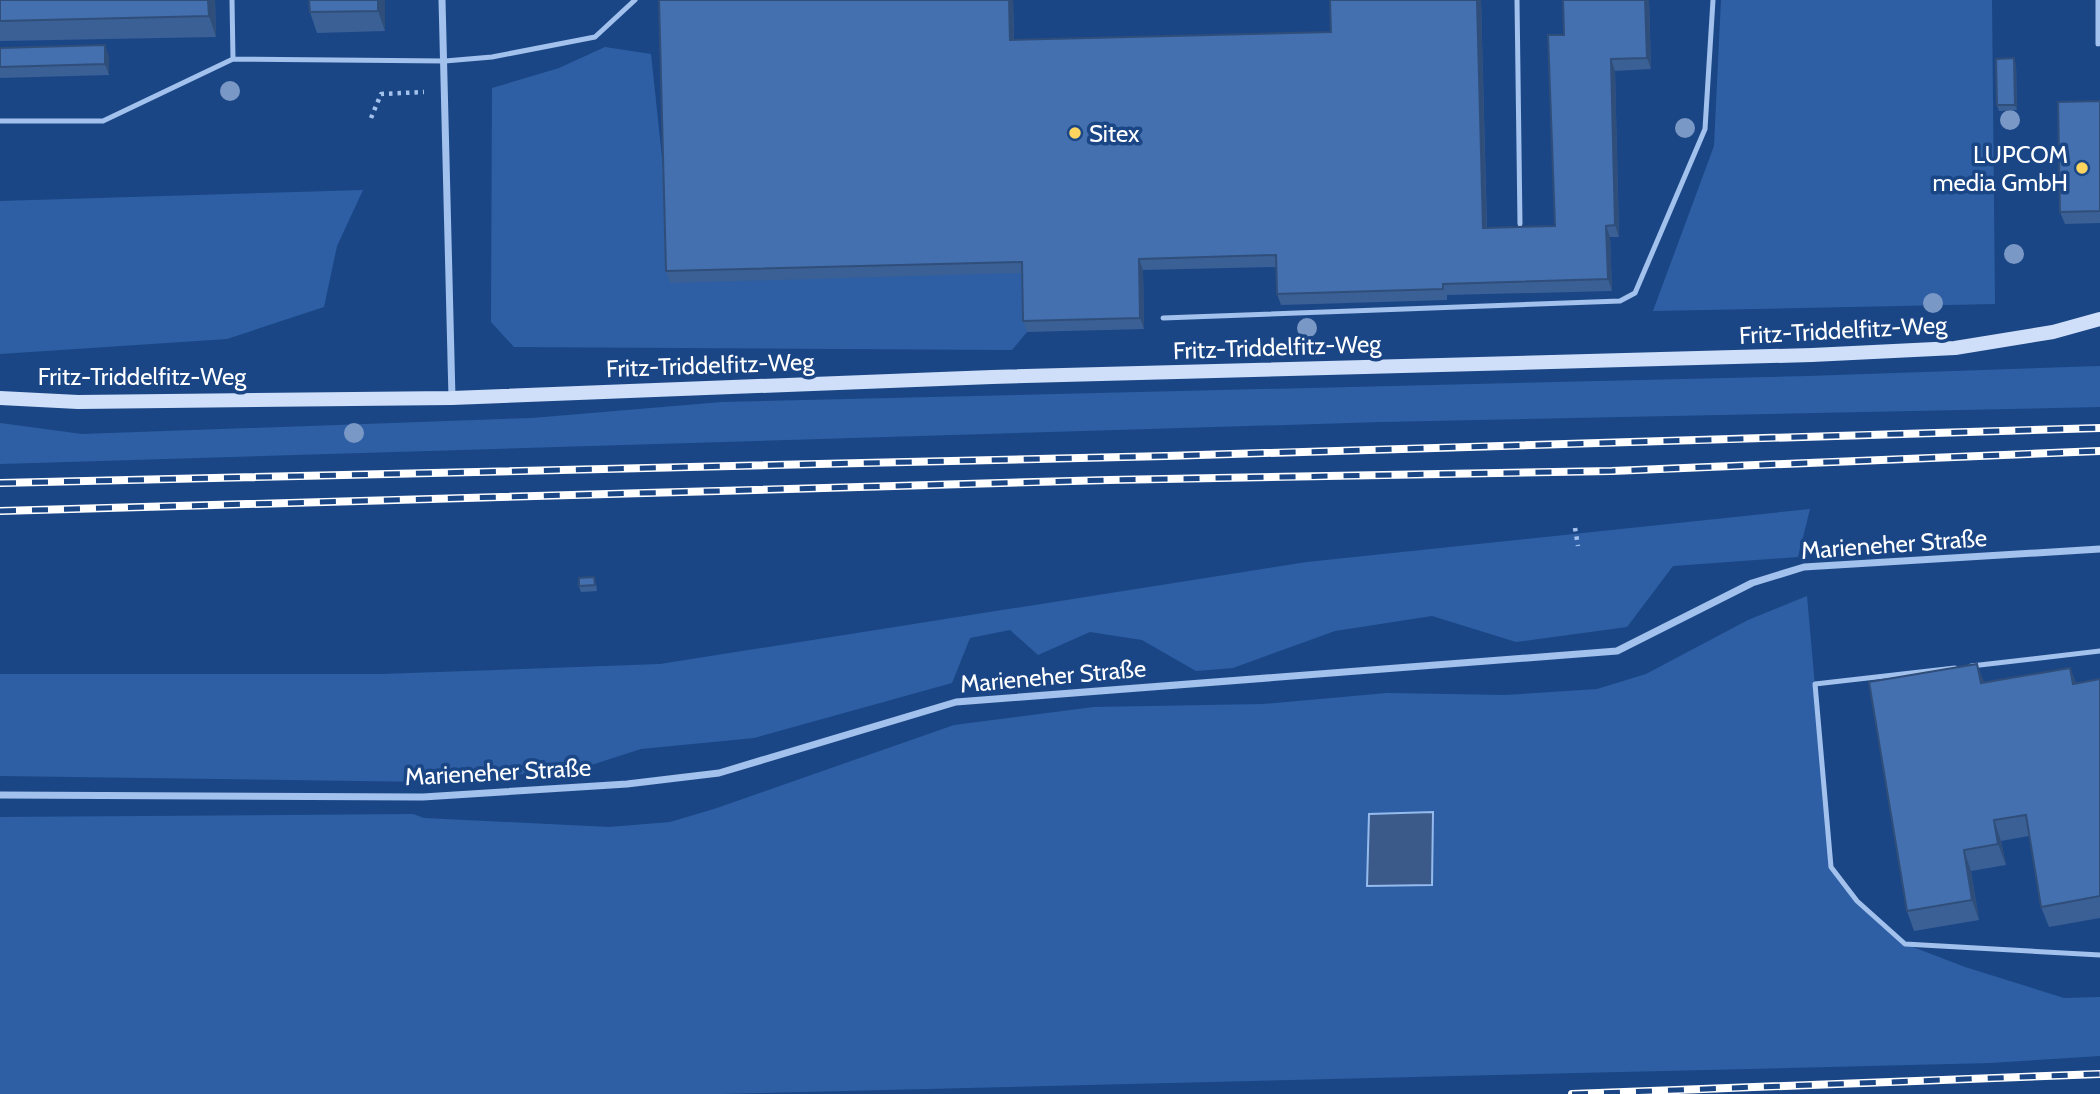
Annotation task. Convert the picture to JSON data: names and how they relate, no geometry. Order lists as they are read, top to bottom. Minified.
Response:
{"streets":{"street":["Fritz-Triddelfitz-Weg","Marieneher Straße"]},"places":["Sitex","LUPCOM media GmbH"]}
